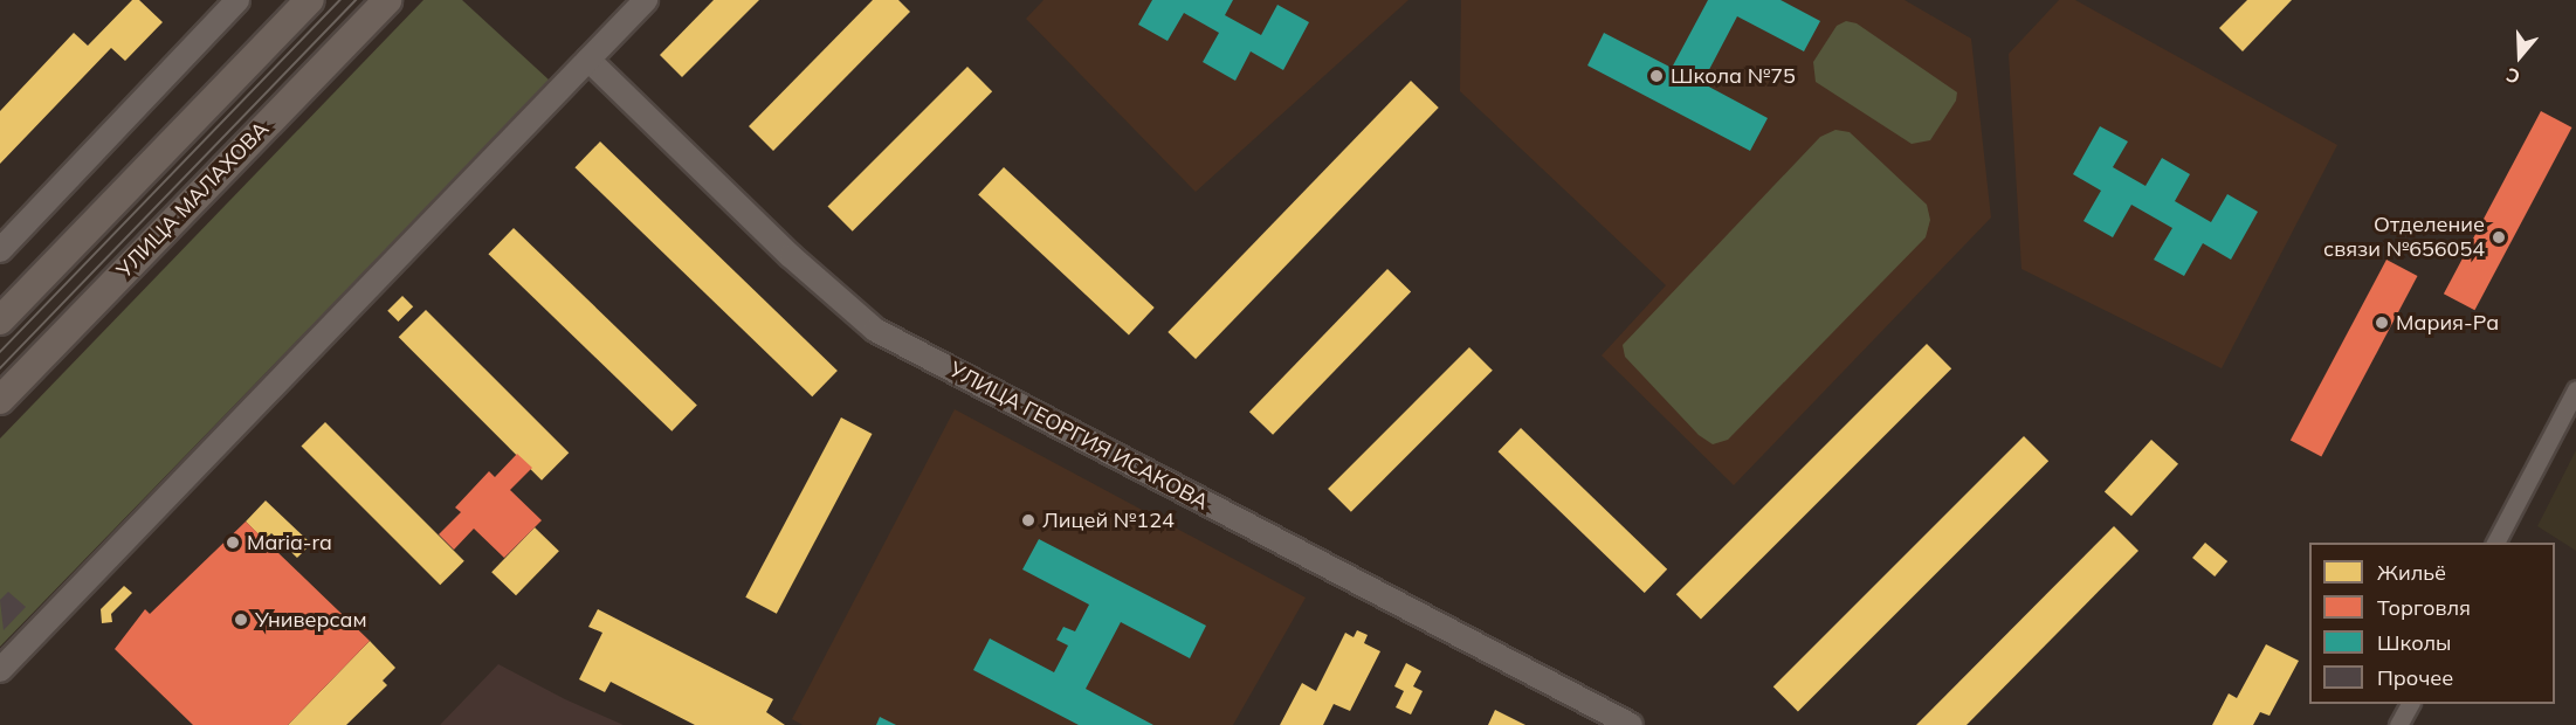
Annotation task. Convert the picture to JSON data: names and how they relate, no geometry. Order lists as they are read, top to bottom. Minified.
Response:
{"streets":{"main road":["УЛИЦА МАЛАХОВА"],"street":["УЛИЦА ГЕОРГИЯ ИСАКОВА"]},"places":["Школа №75","Отделение связи №656054","Мария-Ра","Лицей №124","Maria-ra","Универсам"],"legend":["Жильё","Торговля","Школы","Прочее"],"north":"bottom"}
